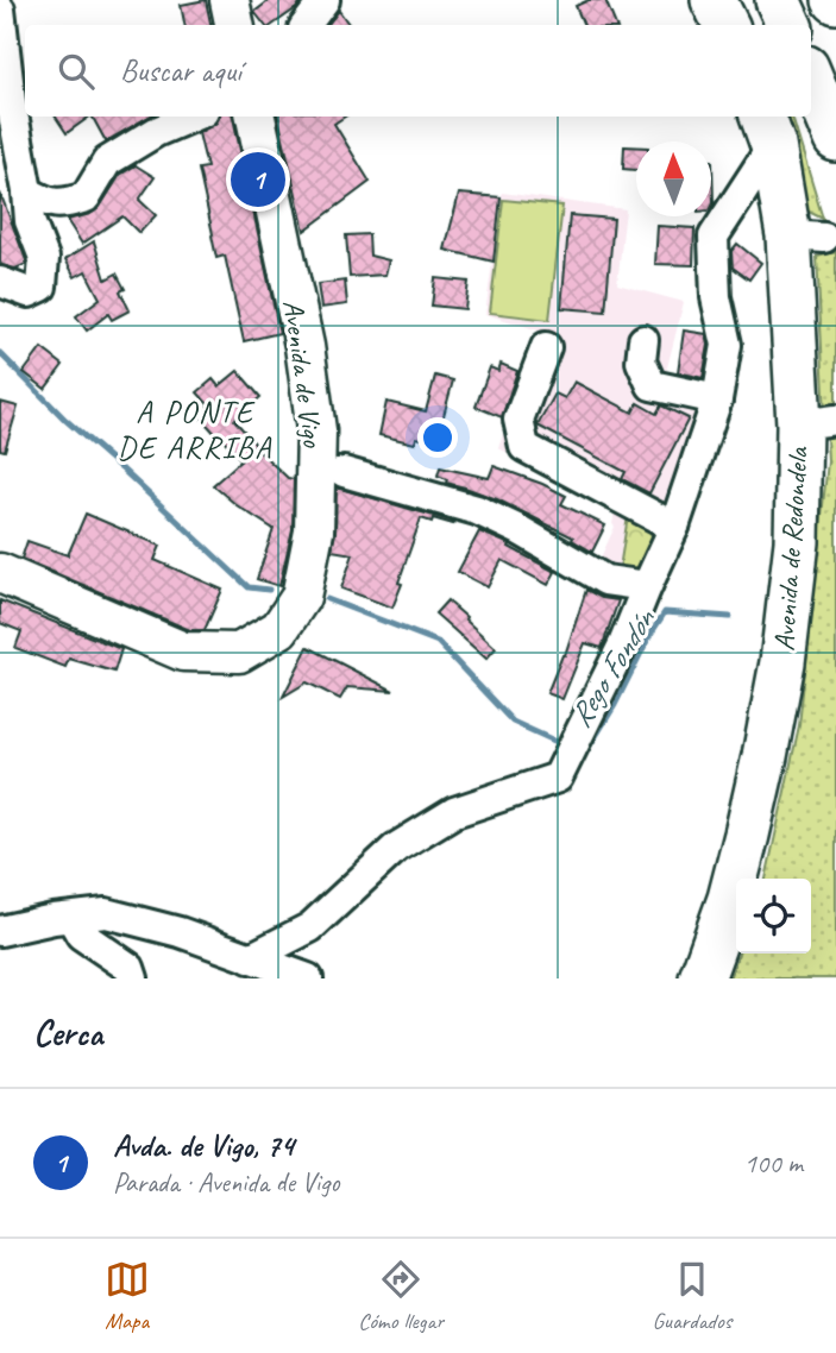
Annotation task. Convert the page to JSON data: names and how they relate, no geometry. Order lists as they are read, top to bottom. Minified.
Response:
{"streets":{"highway":["Avenida de Redondela"],"main road":["Avenida de Vigo"]},"districts":["A PONTE DE ARRIBA"],"water":["Rego Fondón"],"north":"top","page":{"search":"Buscar aquí","pins":"1","heading":"Cerca","list":[{"mark":"1","name":"Avda. de Vigo, 74","note":"Parada · Avenida de Vigo","value":"100 m"}],"nav":["Mapa","Cómo llegar","Guardados"]}}
